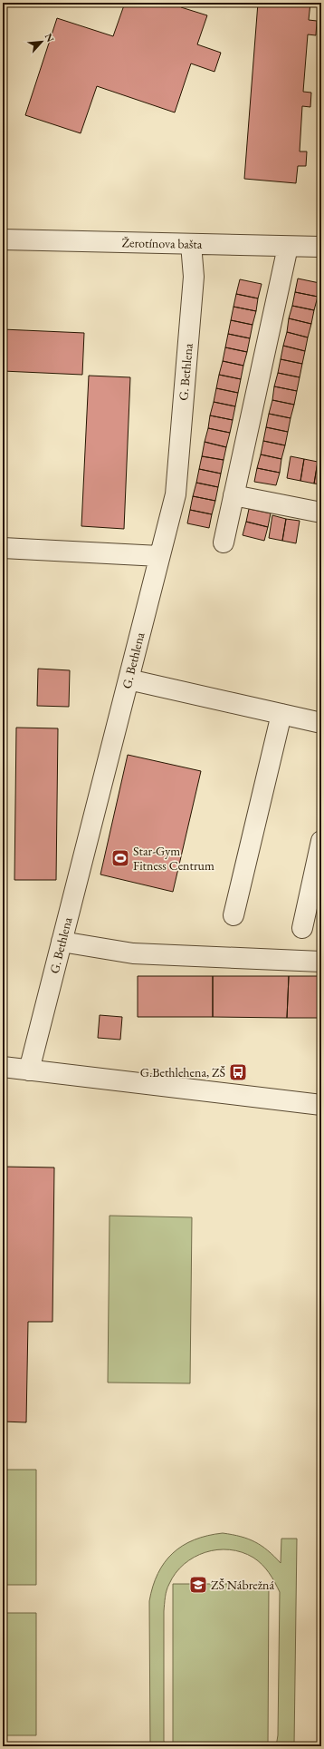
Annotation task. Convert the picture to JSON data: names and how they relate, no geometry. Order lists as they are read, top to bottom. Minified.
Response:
{"streets":{"street":["Žerotínova bašta","G. Bethlena"]},"crossings":[["Žerotínova bašta","G. Bethlena"]],"places":{"sports":["Star-Gym Fitness Centrum"],"bus stop":["G.Bethlehena, ZŠ"],"school or university":["ZŠ Nábrežná"]},"north":"top right"}
